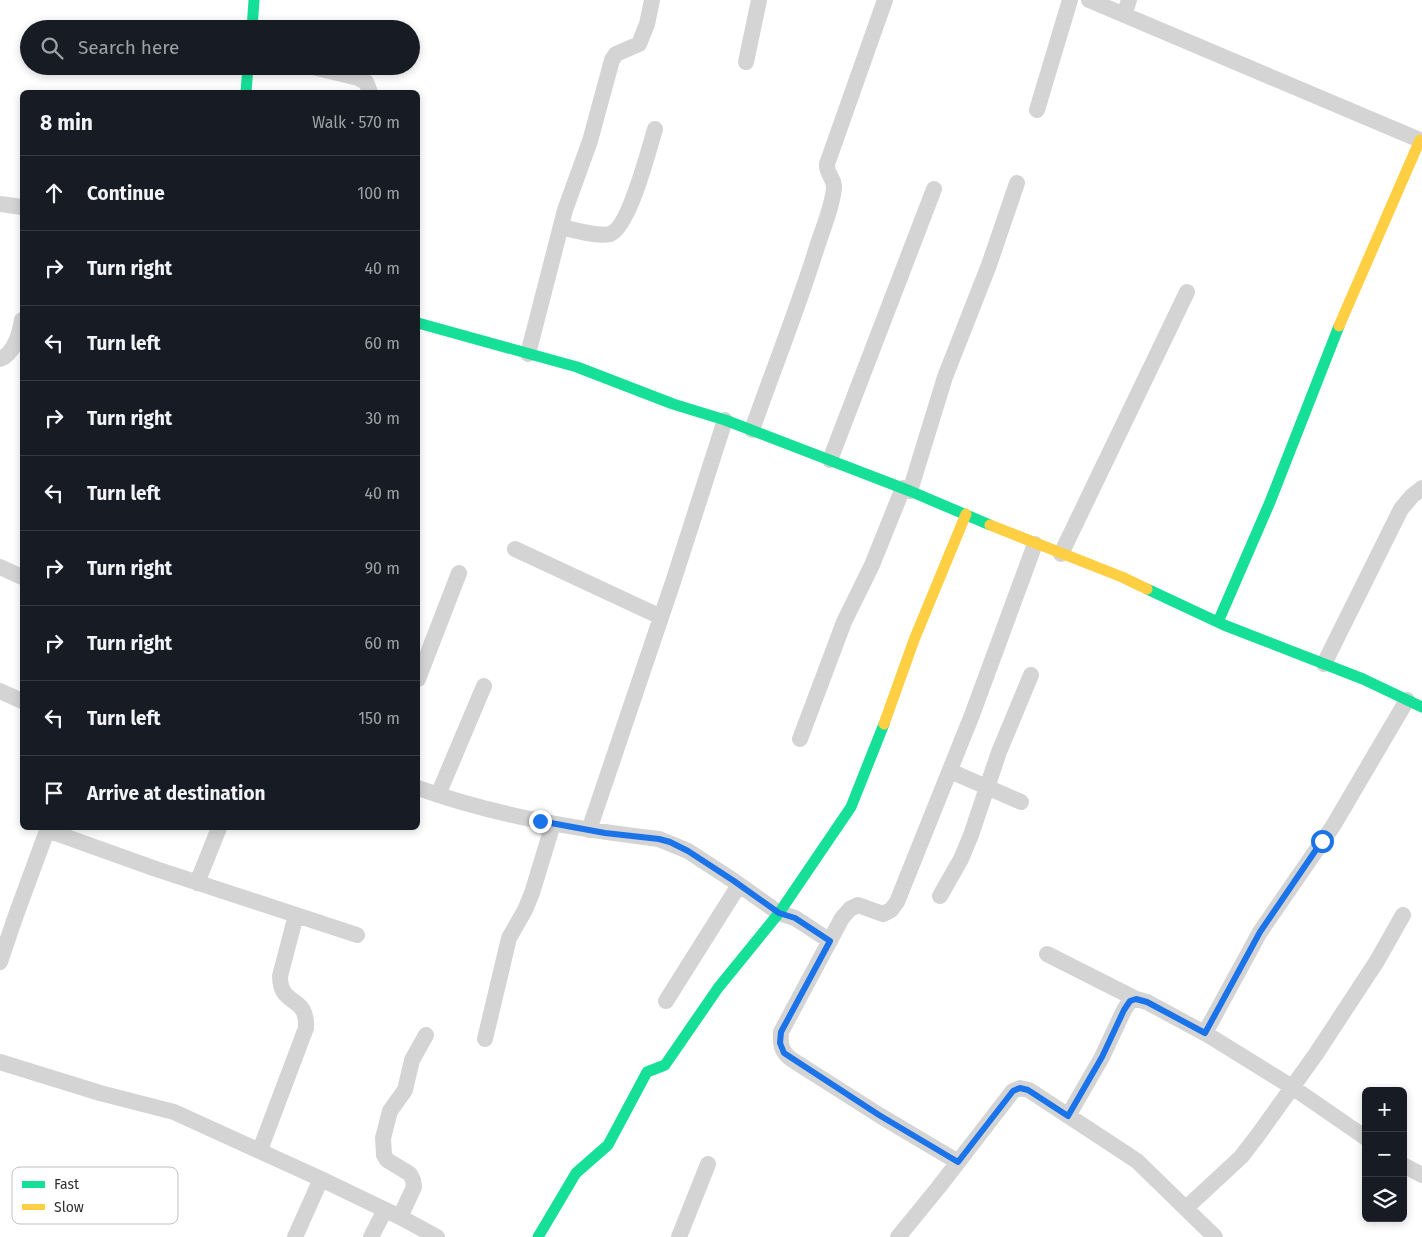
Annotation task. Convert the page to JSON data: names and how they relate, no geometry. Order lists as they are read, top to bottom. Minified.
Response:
{"legend":["Fast","Slow"],"page":{"search":"Search here","heading":["8 min","Walk · 570 m"],"list":[["Continue","100 m"],["Turn right","40 m"],["Turn left","60 m"],["Turn right","30 m"],["Turn left","40 m"],["Turn right","90 m"],["Turn right","60 m"],["Turn left","150 m"],"Arrive at destination"],"map_buttons":["+","−"]}}
